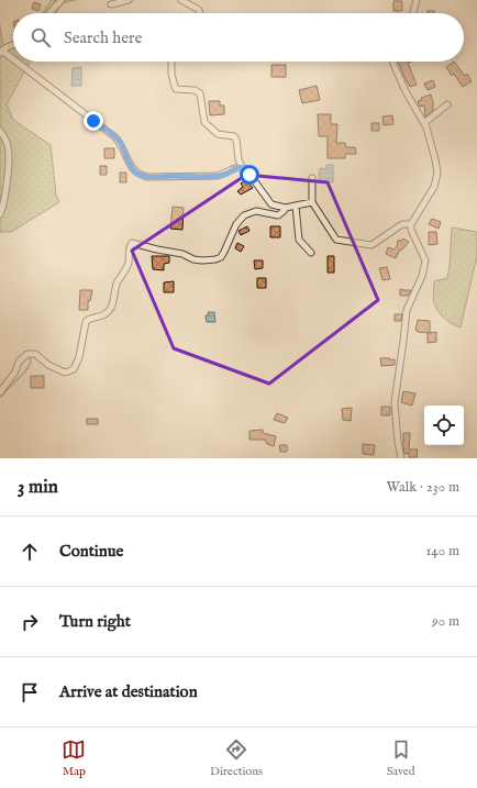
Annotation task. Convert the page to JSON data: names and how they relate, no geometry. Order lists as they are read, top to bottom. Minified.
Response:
{"page":{"search":"Search here","heading":["3 min","Walk · 230 m"],"list":[["Continue","140 m"],["Turn right","90 m"],"Arrive at destination"],"nav":["Map","Directions","Saved"]}}
